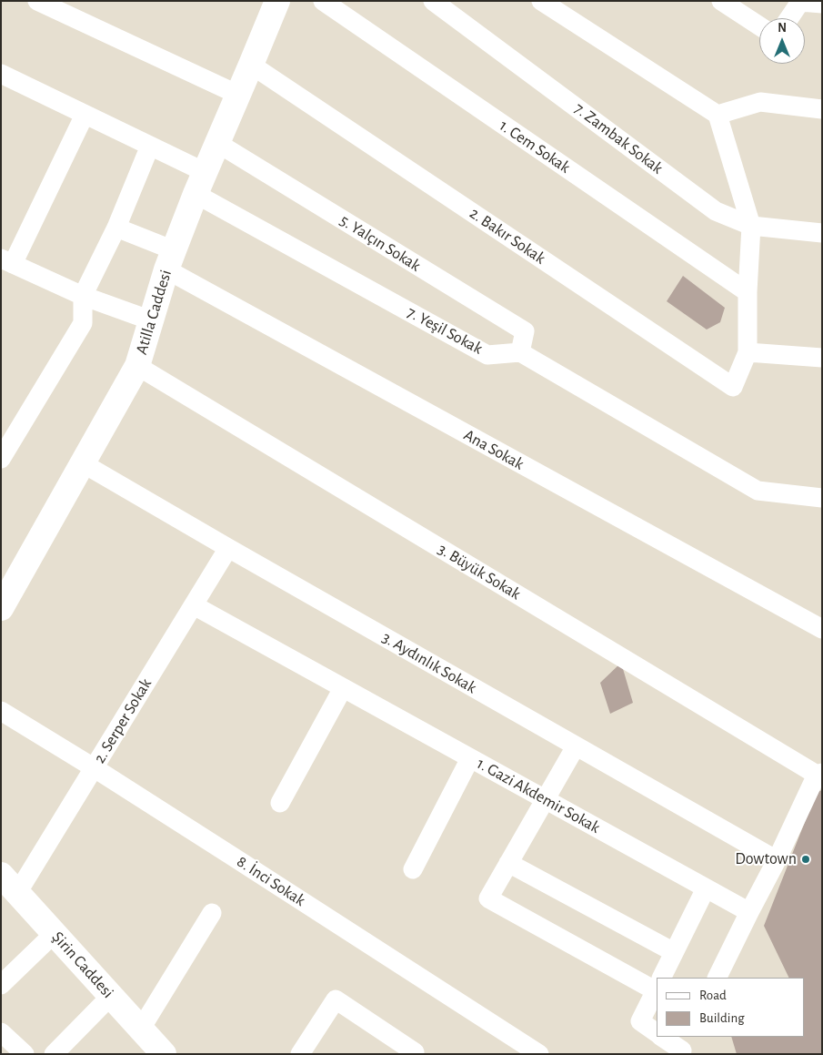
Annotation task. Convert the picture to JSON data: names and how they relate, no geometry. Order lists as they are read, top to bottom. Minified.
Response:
{"streets":{"street":["7. Zambak Sokak","1. Cem Sokak","2. Bakır Sokak","5. Yalçın Sokak","Atilla Caddesi","7. Yeşil Sokak","Ana Sokak","3. Büyük Sokak","3. Aydınlık Sokak","2. Serper Sokak","1. Gazi Akdemir Sokak","8. İnci Sokak","Şirin Caddesi"]},"crossings":[["2. Bakır Sokak","Atilla Caddesi"],["5. Yalçın Sokak","Atilla Caddesi"],["5. Yalçın Sokak","7. Yeşil Sokak"],["Atilla Caddesi","7. Yeşil Sokak"],["Atilla Caddesi","Ana Sokak"],["Atilla Caddesi","3. Büyük Sokak"],["Atilla Caddesi","3. Aydınlık Sokak"],["3. Aydınlık Sokak","2. Serper Sokak"],["2. Serper Sokak","1. Gazi Akdemir Sokak"],["2. Serper Sokak","8. İnci Sokak"],["2. Serper Sokak","Şirin Caddesi"]],"places":["Dowtown"],"legend":["Road","Building"],"north":"top"}
